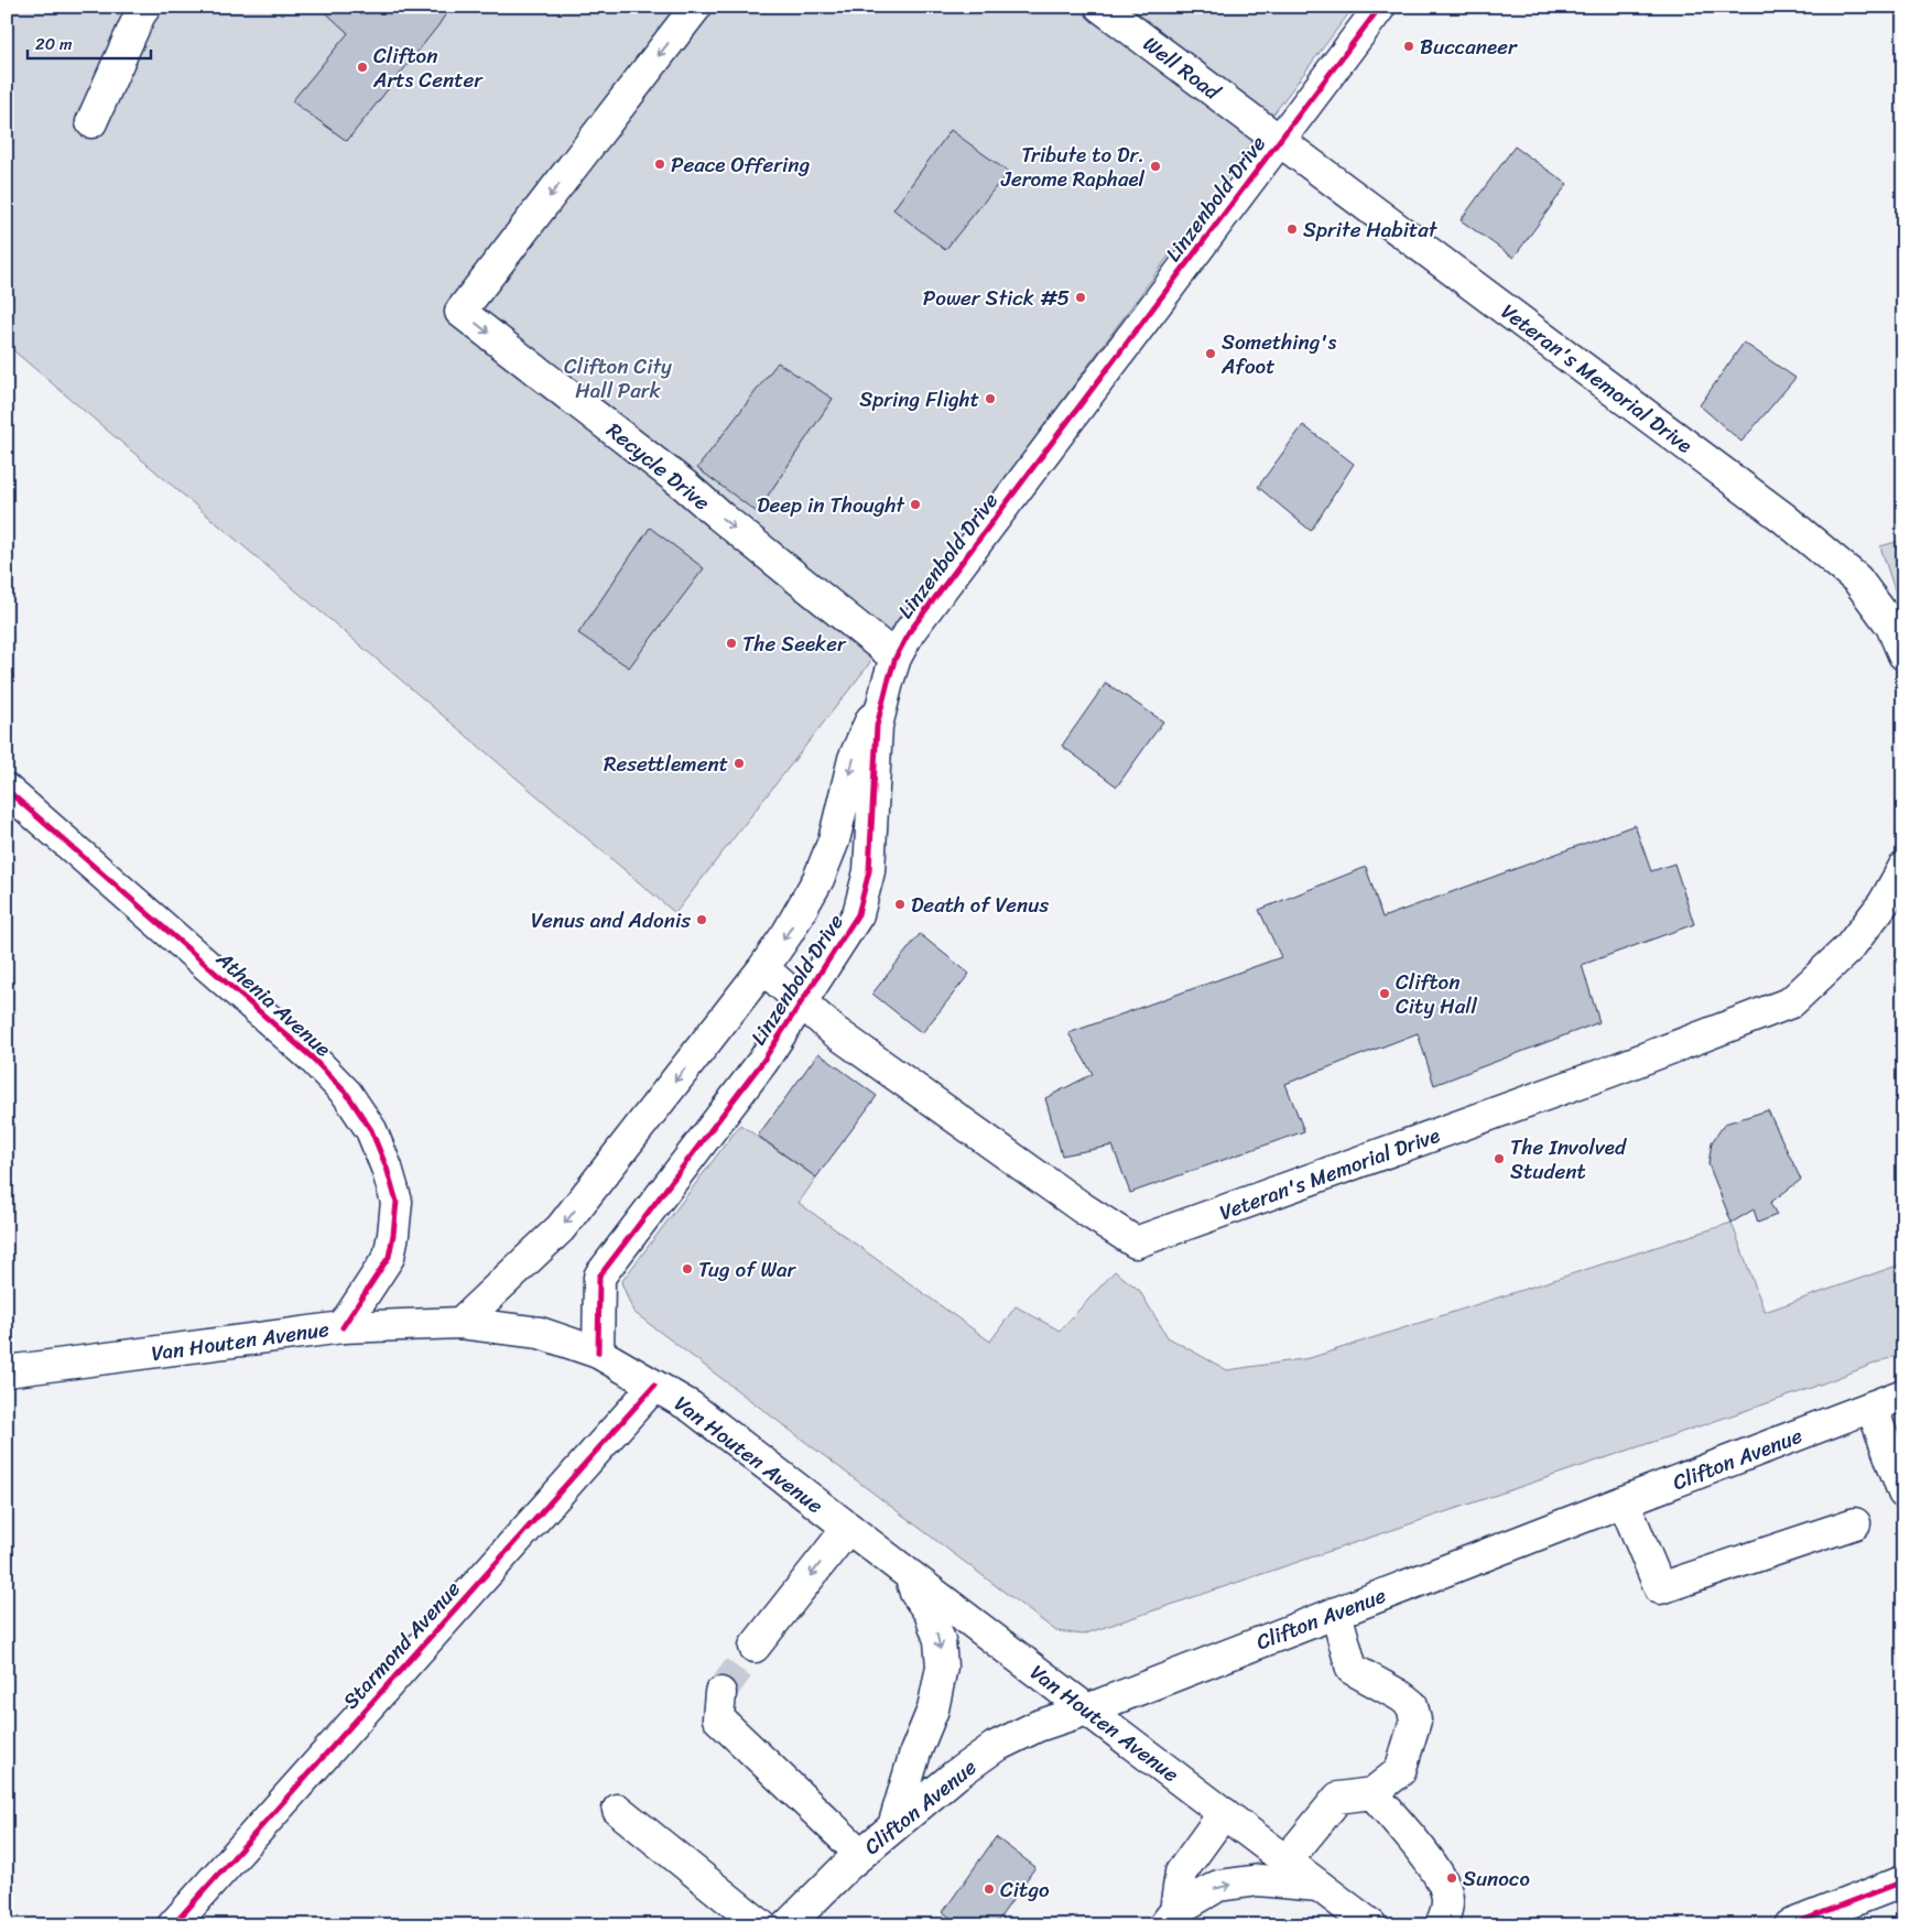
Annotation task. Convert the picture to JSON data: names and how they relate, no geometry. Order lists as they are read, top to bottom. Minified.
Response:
{"streets":{"street":["Well Road","Linzenbold Drive","Veteran's Memorial Drive","Recycle Drive","Athenia Avenue","Van Houten Avenue","Clifton Avenue","Starmond Avenue"]},"crossings":[["Well Road","Linzenbold Drive"],["Well Road","Veteran's Memorial Drive"],["Linzenbold Drive","Veteran's Memorial Drive"],["Linzenbold Drive","Recycle Drive"],["Linzenbold Drive","Van Houten Avenue"],["Athenia Avenue","Van Houten Avenue"],["Van Houten Avenue","Clifton Avenue"],["Van Houten Avenue","Starmond Avenue"]],"parks":["Clifton City Hall Park"],"places":["Buccaneer","Clifton Arts Center","Peace Offering","Tribute to Dr. Jerome Raphael","Sprite Habitat","Power Stick #5","Something's Afoot","Spring Flight","Deep in Thought","The Seeker","Resettlement","Death of Venus","Venus and Adonis","Clifton City Hall","The Involved Student","Tug of War","Sunoco","Citgo"],"scale_bar":"20 m"}
